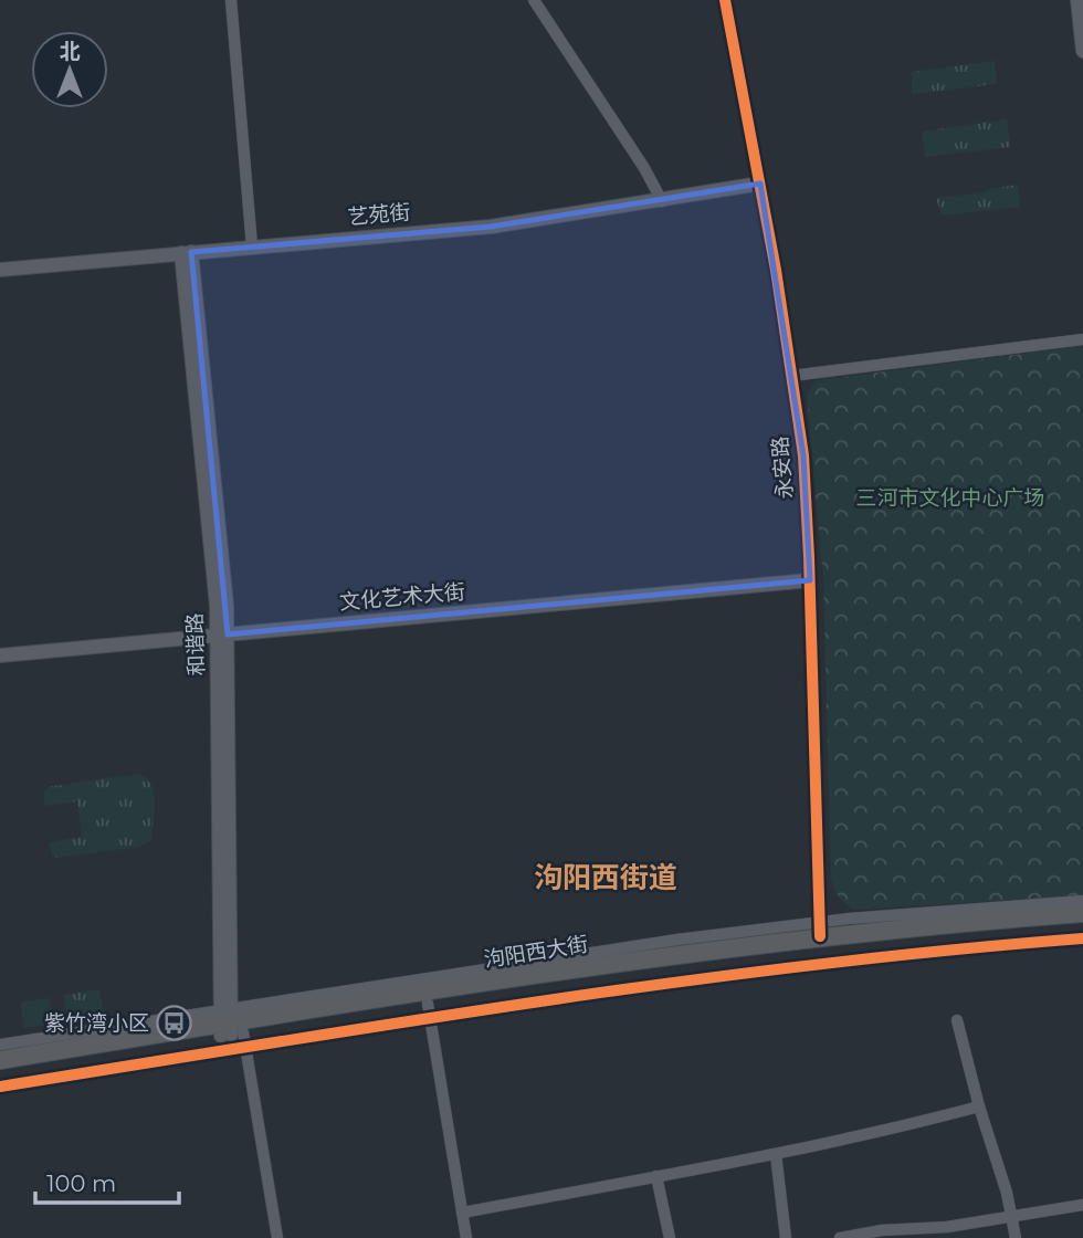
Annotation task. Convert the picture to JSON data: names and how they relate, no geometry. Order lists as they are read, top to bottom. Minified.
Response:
{"streets":{"highway":["泃阳西大街"],"street":["艺苑街","永安路","文化艺术大街","和谐路"]},"crossings":[["艺苑街","永安路"],["艺苑街","和谐路"],["永安路","文化艺术大街"],["永安路","泃阳西大街"],["文化艺术大街","和谐路"],["和谐路","泃阳西大街"]],"districts":["泃阳西街道"],"parks":["三河市文化中心广场"],"places":{"bus stop":["紫竹湾小区"]},"scale_bar":"100 m","north":"top"}
